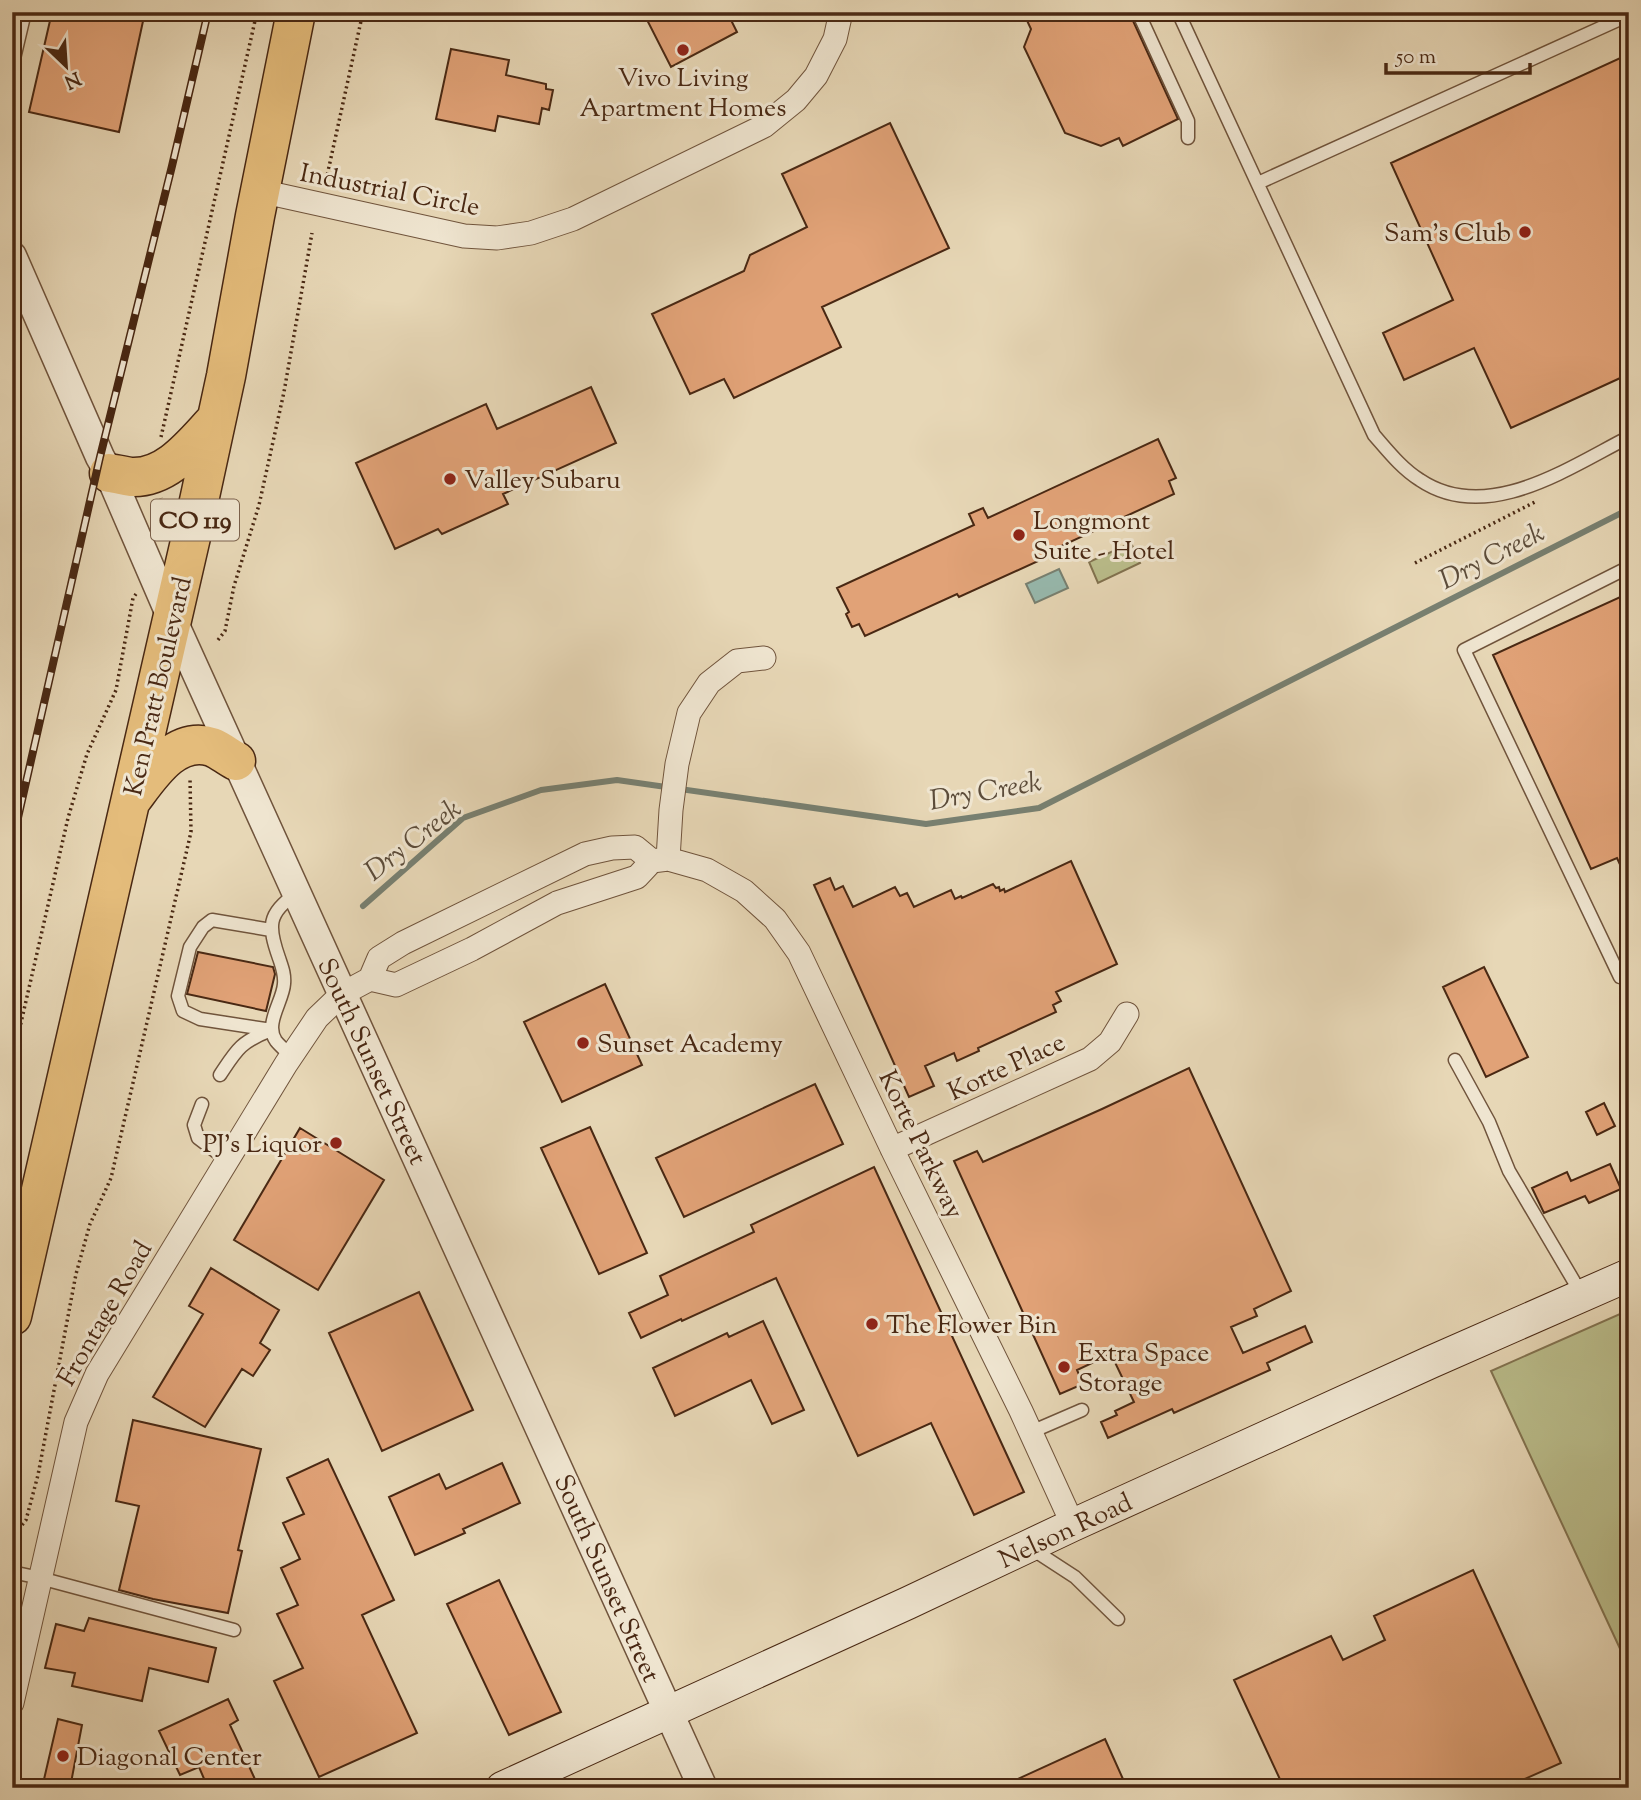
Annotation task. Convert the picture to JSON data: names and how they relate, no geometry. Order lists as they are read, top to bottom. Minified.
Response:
{"streets":{"highway":["CO 119","Ken Pratt Boulevard"],"main road":["Nelson Road"],"street":["Industrial Circle","South Sunset Street","Korte Place","Korte Parkway","Frontage Road"]},"crossings":[["Industrial Circle","Ken Pratt Boulevard"],["Ken Pratt Boulevard","South Sunset Street"],["South Sunset Street","Korte Parkway"],["South Sunset Street","Frontage Road"],["South Sunset Street","Nelson Road"],["Korte Place","Korte Parkway"],["Korte Parkway","Frontage Road"],["Korte Parkway","Nelson Road"]],"water":["Dry Creek"],"places":["Vivo Living Apartment Homes","Sam's Club","Valley Subaru","Longmont Suite - Hotel","Sunset Academy","PJ's Liquor","The Flower Bin","Extra Space Storage","Diagonal Center"],"scale_bar":"50 m","north":"bottom right"}
